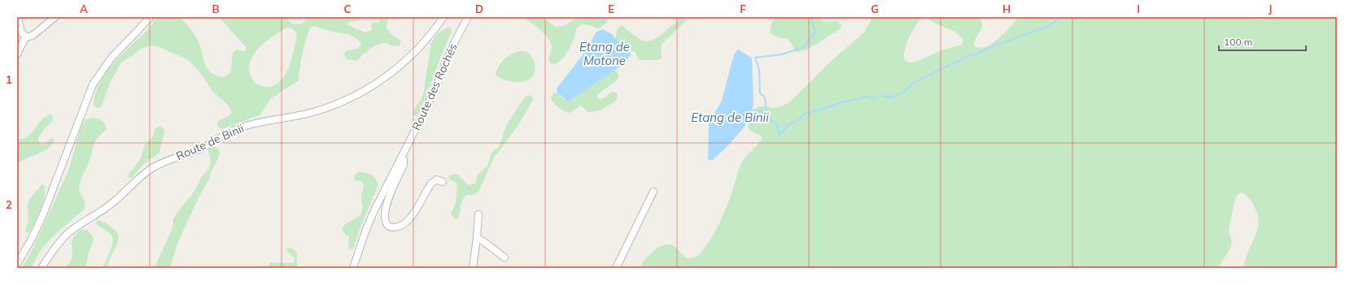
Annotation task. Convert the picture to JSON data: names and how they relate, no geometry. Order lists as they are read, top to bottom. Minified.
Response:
{"streets":{"street":["Route des Rochés","Route de Binii"]},"water":["Etang de Motone","Etang de Binii"],"scale_bar":"100 m","grid":{"columns":["A","B","C","D","E","F","G","H","I","J"],"rows":["1","2"]}}
